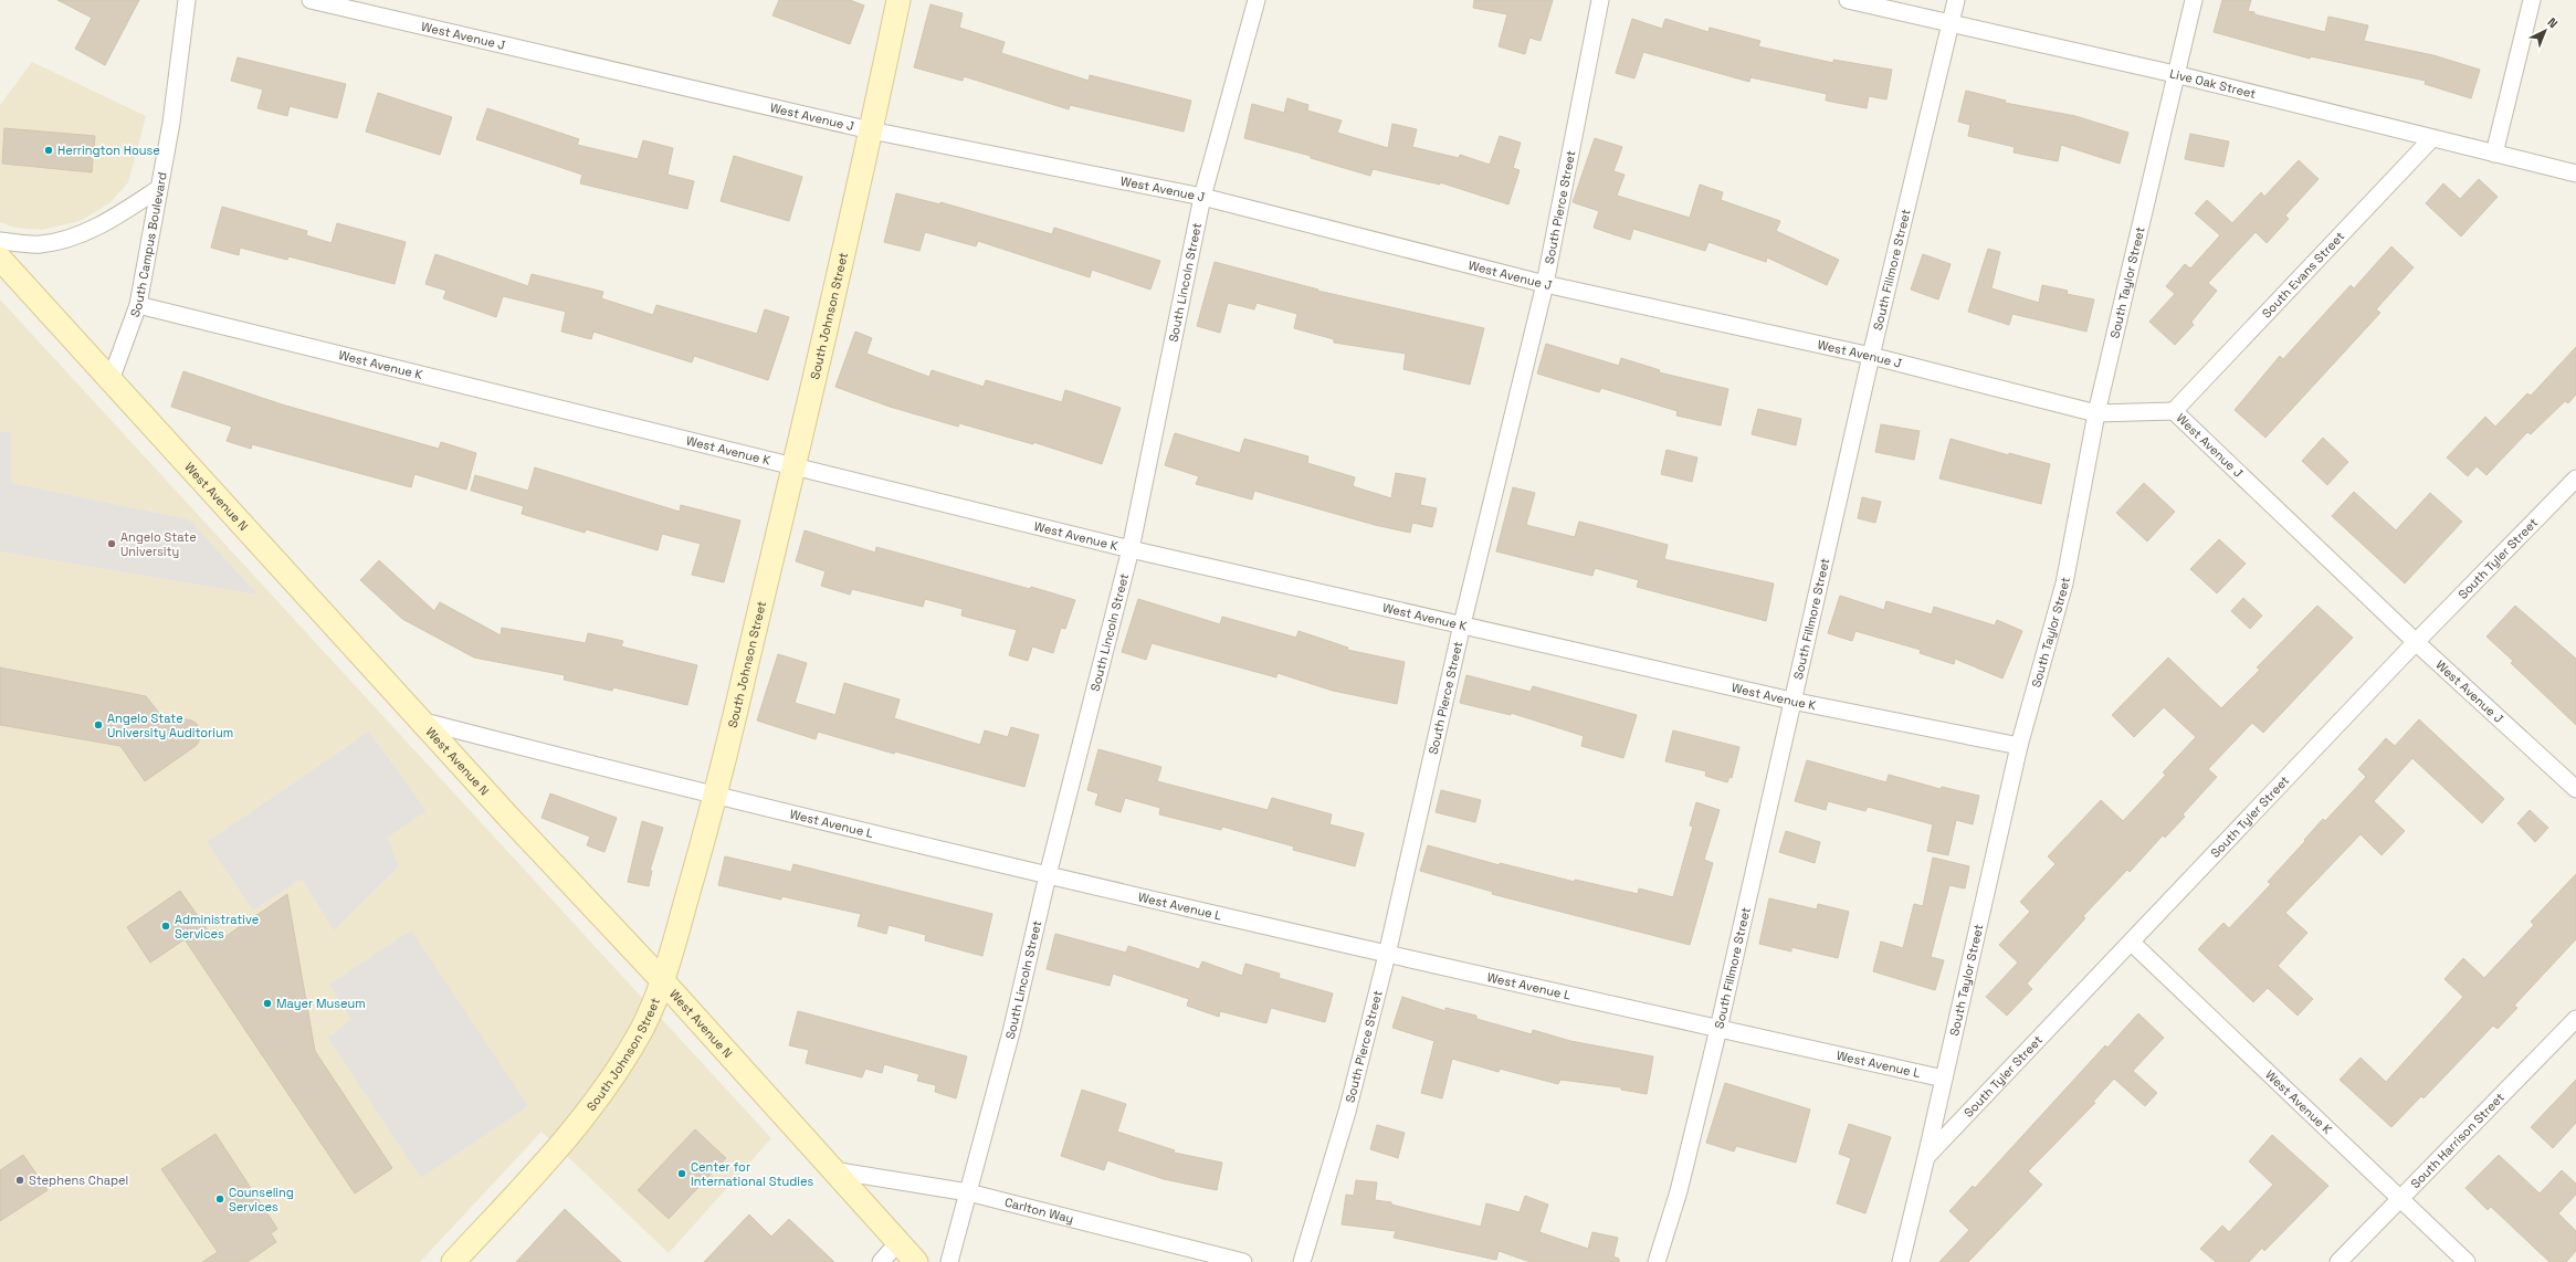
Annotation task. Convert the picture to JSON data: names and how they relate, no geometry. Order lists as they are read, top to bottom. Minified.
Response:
{"streets":{"main road":["South Johnson Street","West Avenue N"],"street":["West Avenue J","Live Oak Street","South Pierce Street","South Campus Boulevard","South Fillmore Street","South Evans Street","South Taylor Street","South Lincoln Street","West Avenue K","South Tyler Street","West Avenue L","South Harrison Street","Carlton Way"]},"crossings":[["West Avenue J","South Pierce Street"],["West Avenue J","South Fillmore Street"],["West Avenue J","South Evans Street"],["West Avenue J","South Taylor Street"],["West Avenue J","South Lincoln Street"],["West Avenue J","South Johnson Street"],["West Avenue J","South Tyler Street"],["Live Oak Street","South Fillmore Street"],["Live Oak Street","South Evans Street"],["Live Oak Street","South Taylor Street"],["South Pierce Street","West Avenue K"],["South Pierce Street","West Avenue L"],["South Campus Boulevard","West Avenue K"],["South Campus Boulevard","West Avenue N"],["South Fillmore Street","West Avenue K"],["South Fillmore Street","West Avenue L"],["South Taylor Street","West Avenue K"],["South Taylor Street","South Tyler Street"],["South Taylor Street","West Avenue L"],["South Lincoln Street","West Avenue K"],["South Lincoln Street","West Avenue L"],["South Lincoln Street","Carlton Way"],["South Johnson Street","West Avenue K"],["South Johnson Street","West Avenue N"],["South Johnson Street","West Avenue L"],["West Avenue K","South Tyler Street"],["West Avenue K","South Harrison Street"],["West Avenue N","West Avenue L"],["West Avenue N","Carlton Way"]],"places":["Herrington House","Angelo State University","Angelo State University Auditorium","Administrative Services","Mayer Museum","Center for International Studies","Stephens Chapel","Counseling Services"],"north":"top right"}
